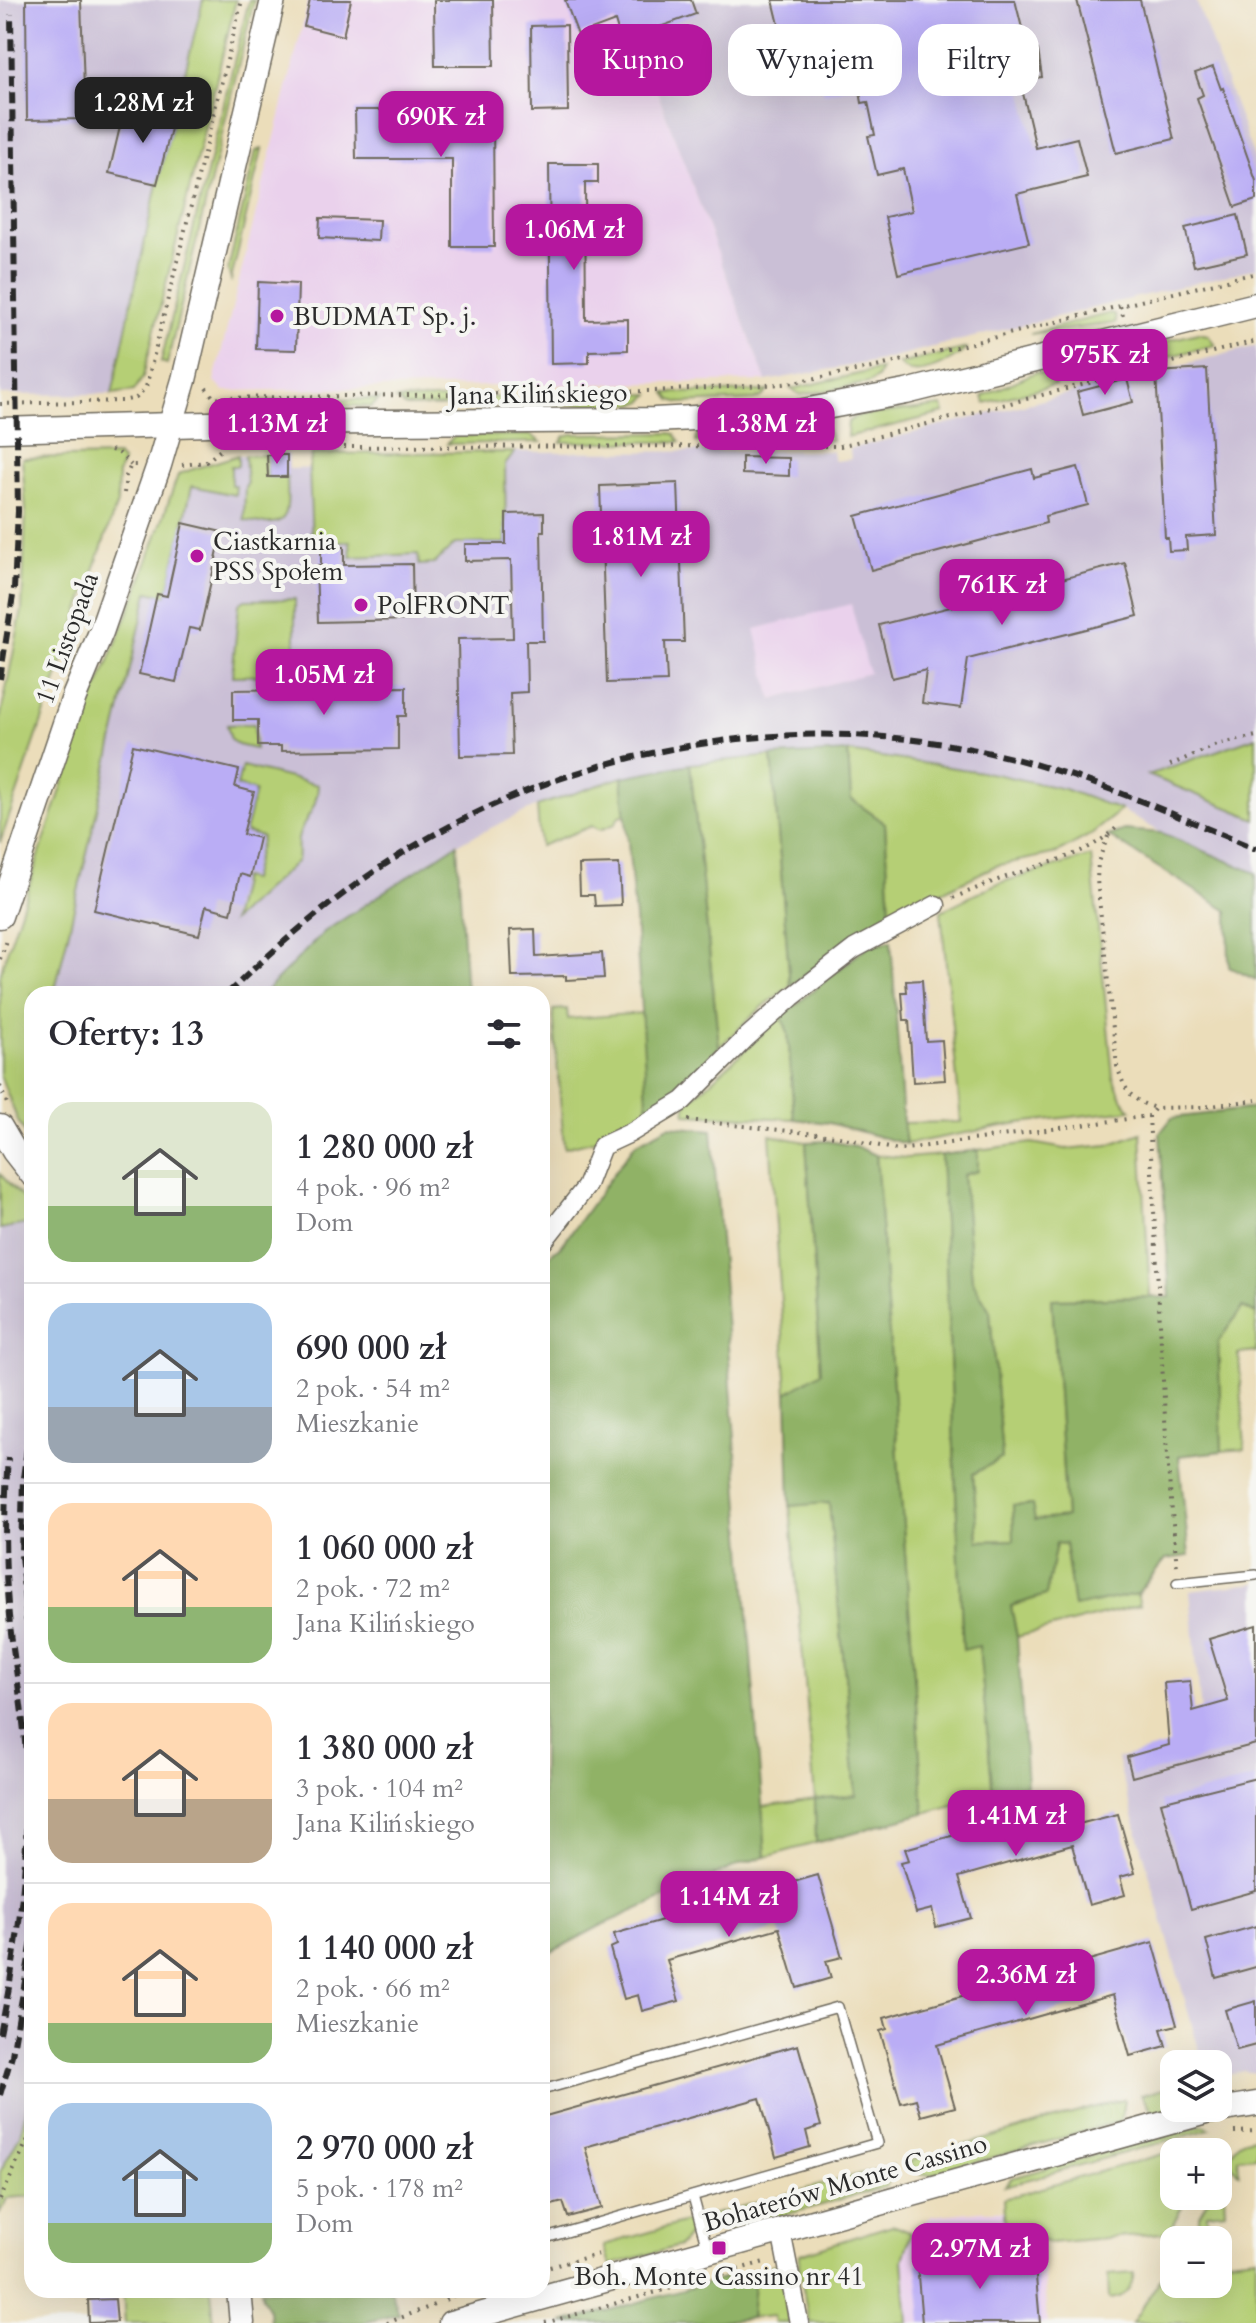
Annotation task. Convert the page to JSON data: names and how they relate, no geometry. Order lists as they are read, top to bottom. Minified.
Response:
{"streets":{"street":["Jana Kilińskiego","11 Listopada","Bohaterów Monte Cassino"]},"crossings":[["Jana Kilińskiego","11 Listopada"]],"places":{"other":["BUDMAT Sp. j.","Ciastkarnia PSS Społem","PolFRONT"],"transit":["Boh. Monte Cassino nr 41"]},"page":{"chip":["Kupno","Wynajem","Filtry"],"price":["1.28M zł","690K zł","1.06M zł","975K zł","1.13M zł","1.38M zł","1.81M zł","761K zł","1.05M zł","1.41M zł","1.14M zł","2.36M zł","2.97M zł"],"heading":"Oferty: 13","list":[{"name":"1 280 000 zł","note":"4 pok. · 96 m² · Dom"},{"name":"690 000 zł","note":"2 pok. · 54 m² · Mieszkanie"},{"name":"1 060 000 zł","note":"2 pok. · 72 m² · Jana Kilińskiego"},{"name":"1 380 000 zł","note":"3 pok. · 104 m² · Jana Kilińskiego"},{"name":"1 140 000 zł","note":"2 pok. · 66 m² · Mieszkanie"},{"name":"2 970 000 zł","note":"5 pok. · 178 m² · Dom"}],"map_buttons":["+","−"]}}
